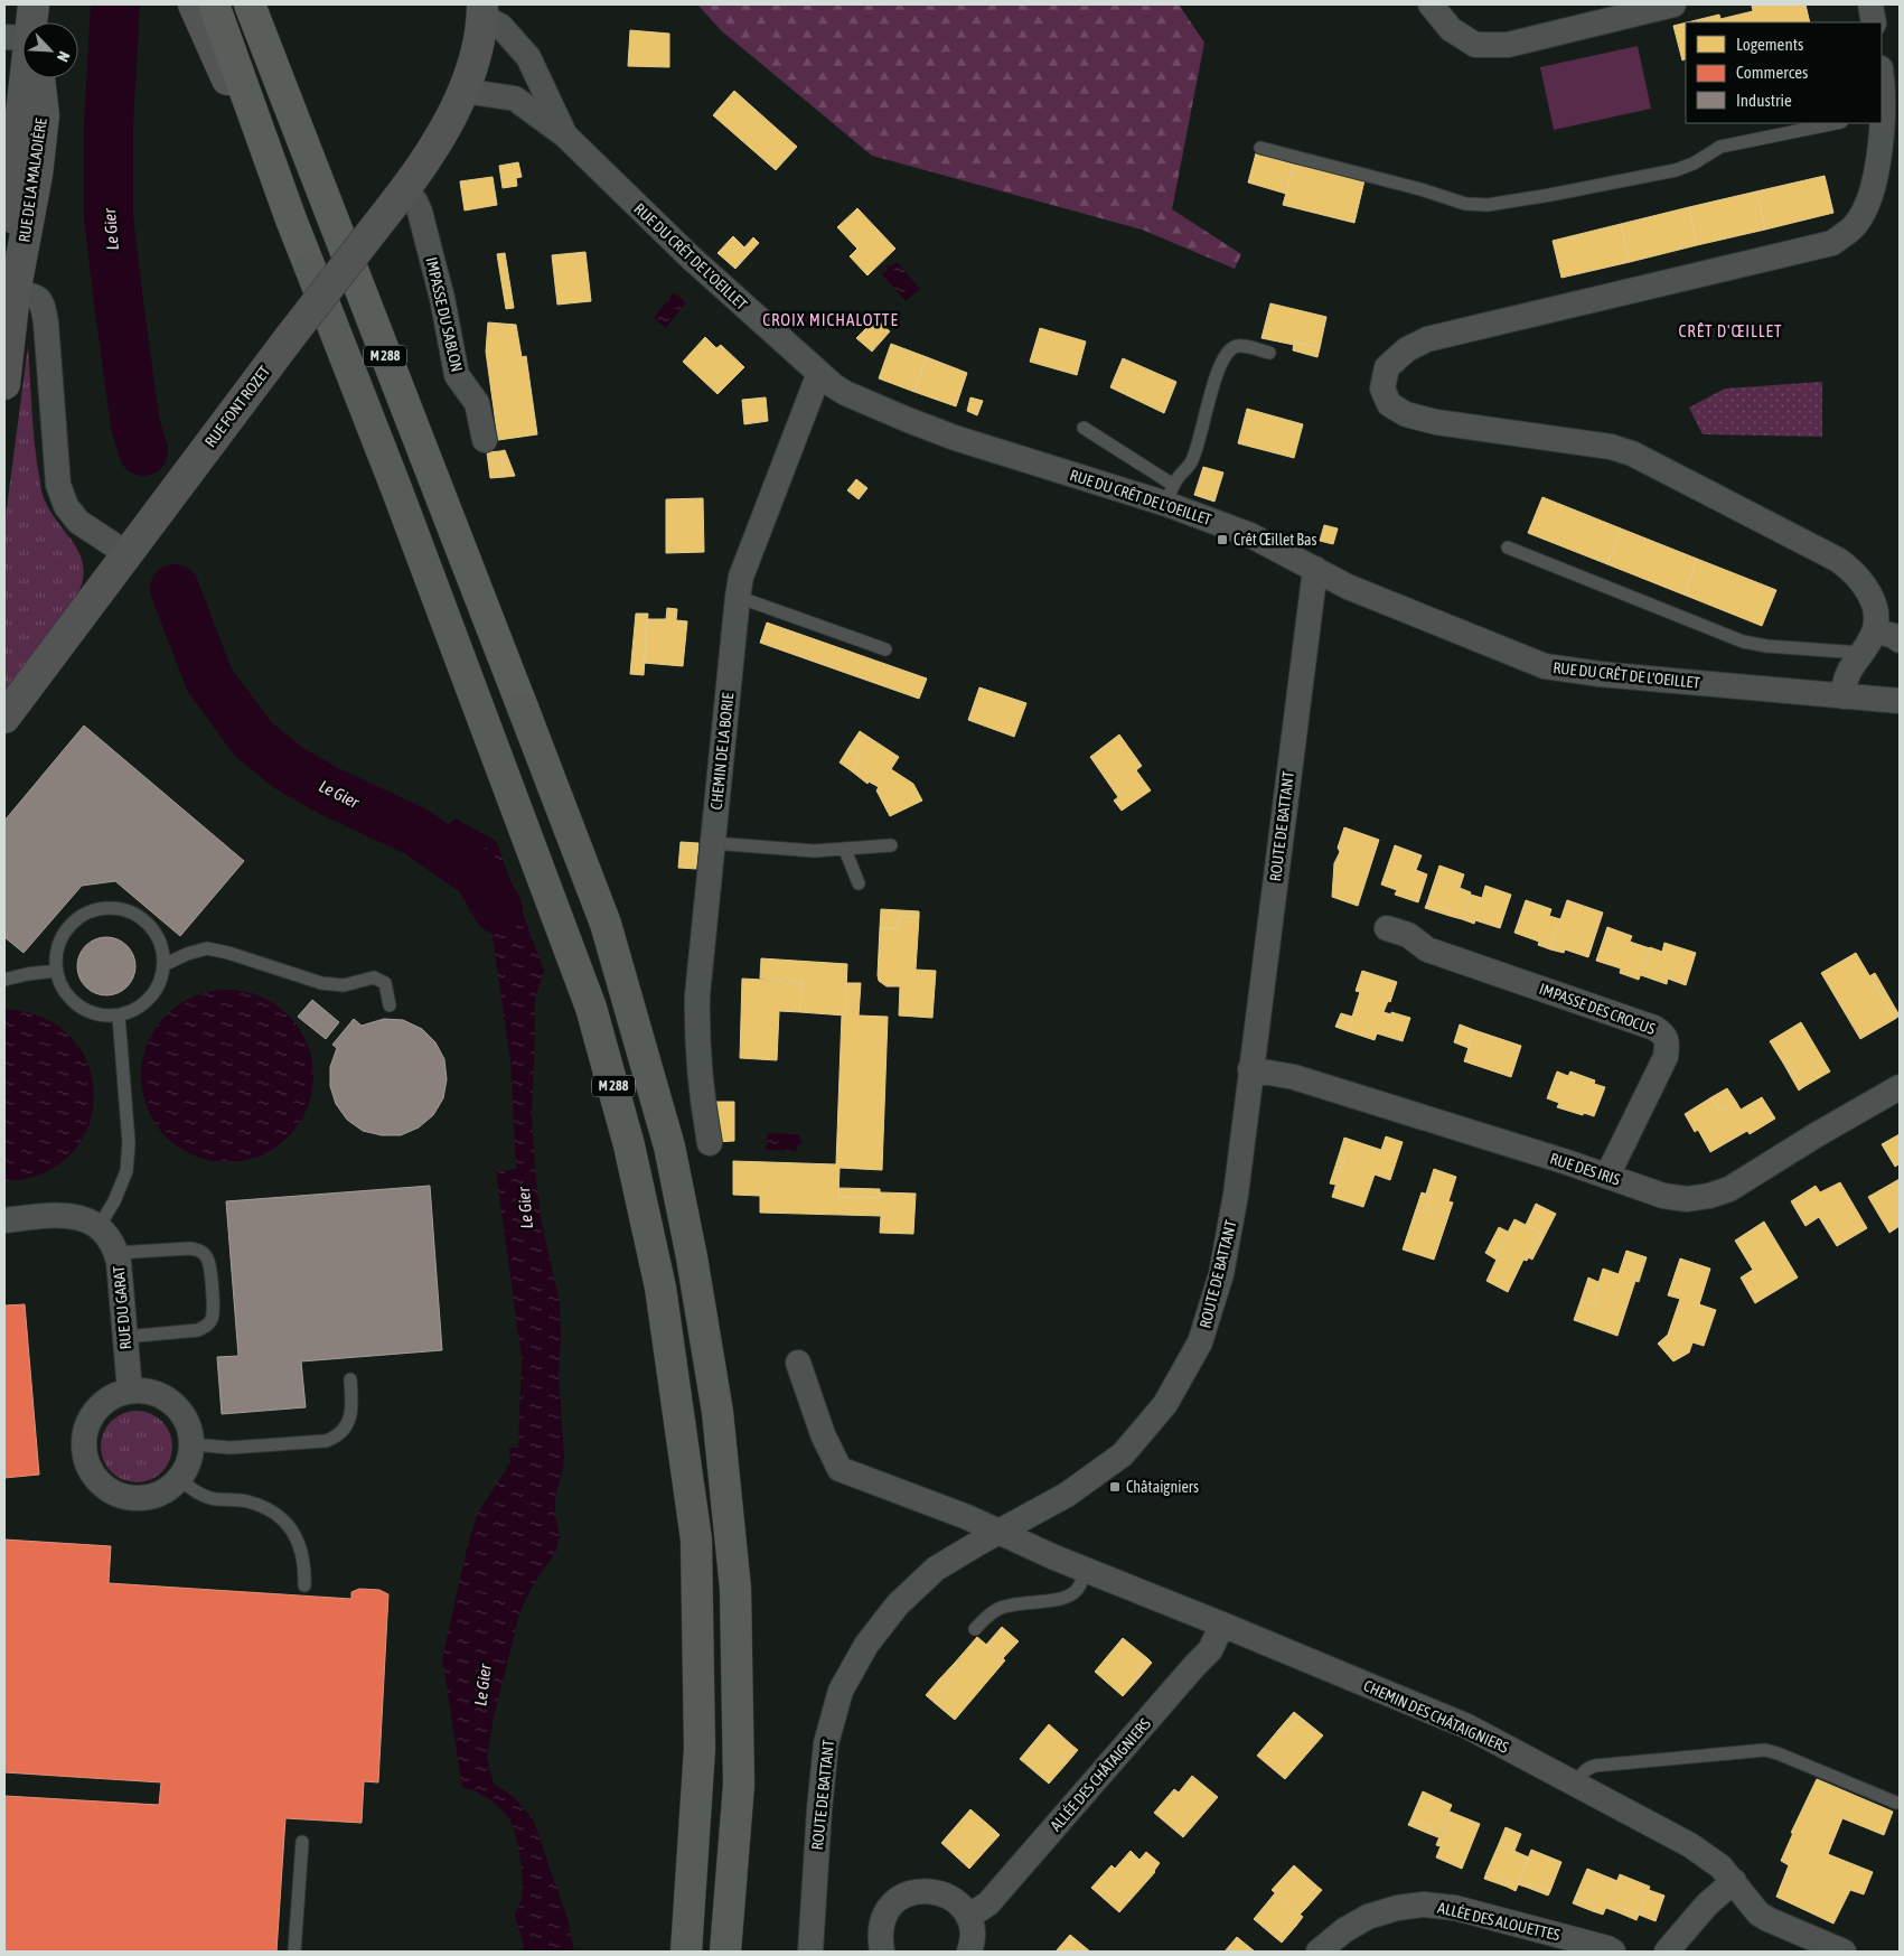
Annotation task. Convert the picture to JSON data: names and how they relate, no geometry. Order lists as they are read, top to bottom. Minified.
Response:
{"streets":{"highway":["M 288"],"main road":["RUE DE LA MALADIÈRE","RUE FONT ROZET"],"street":["RUE DU CRÊT DE L'OEILLET","IMPASSE DU SABLON","CHEMIN DE LA BORIE","ROUTE DE BATTANT","IMPASSE DES CROCUS","RUE DES IRIS","RUE DU GARAT","CHEMIN DES CHÂTAIGNIERS","ALLÉE DES CHÂTAIGNIERS","ALLÉE DES ALOUETTES"]},"crossings":[["RUE DU CRÊT DE L'OEILLET","CHEMIN DE LA BORIE"],["RUE DU CRÊT DE L'OEILLET","ROUTE DE BATTANT"],["IMPASSE DU SABLON","RUE FONT ROZET"],["ROUTE DE BATTANT","RUE DES IRIS"],["ROUTE DE BATTANT","CHEMIN DES CHÂTAIGNIERS"],["IMPASSE DES CROCUS","RUE DES IRIS"],["CHEMIN DES CHÂTAIGNIERS","ALLÉE DES CHÂTAIGNIERS"]],"districts":["CROIX MICHALOTTE","CRÊT D'ŒILLET"],"water":["Le Gier"],"places":{"transit":["Crêt Œillet Bas","Châtaigniers"]},"legend":["Logements","Commerces","Industrie"],"north":"bottom right"}
